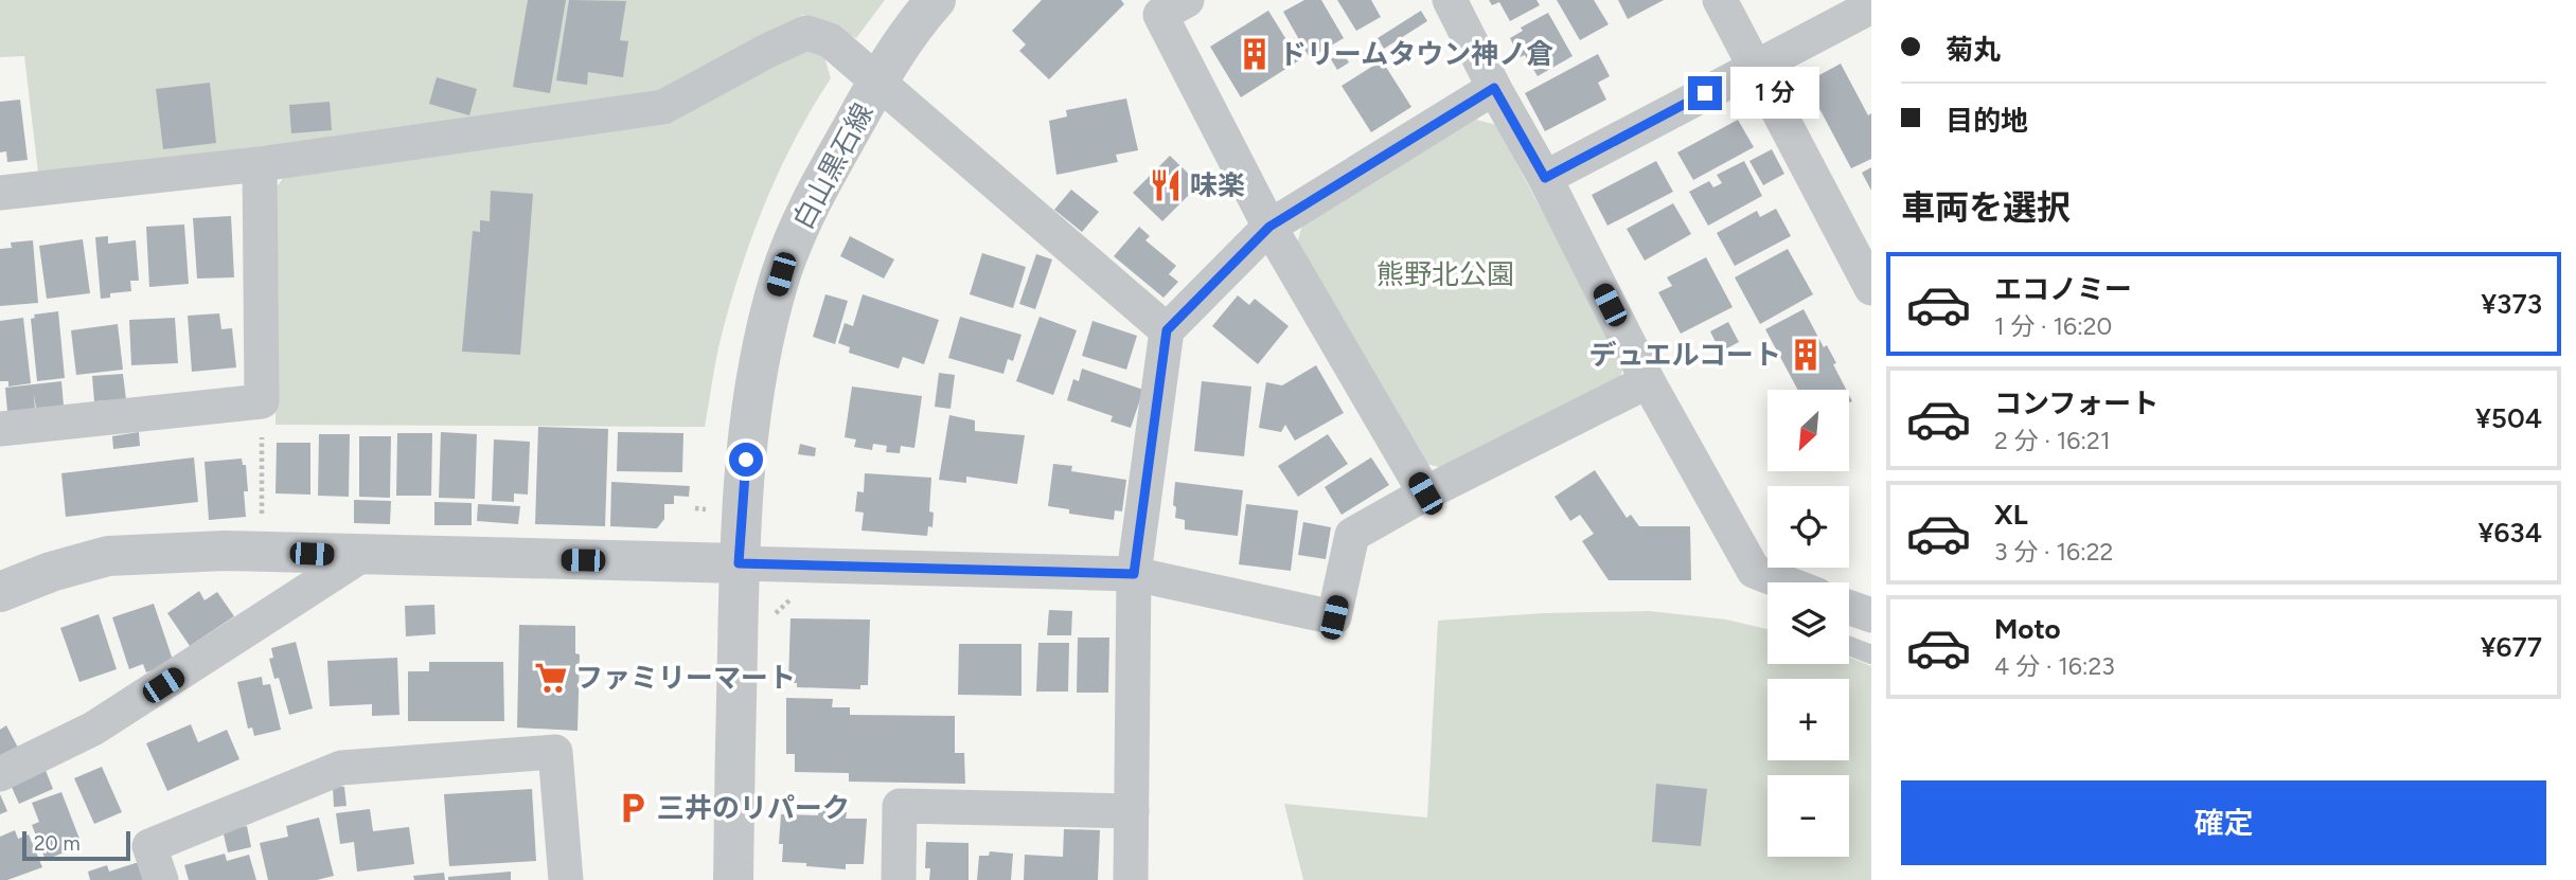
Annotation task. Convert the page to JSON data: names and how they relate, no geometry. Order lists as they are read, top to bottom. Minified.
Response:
{"streets":{"street":["白山黒石線"]},"parks":["熊野北公園"],"places":{"building":["ドリームタウン神ノ倉","デュエルコート"],"restaurant":["味楽"],"supermarket":["ファミリーマート"],"parking":["三井のリパーク"]},"scale_bar":"20 m","north":"bottom left","page":{"banner":["菊丸","目的地"],"bubble":"1 分","heading":"車両を選択","list":[{"name":"エコノミー","note":"1 分 · 16:20","value":"¥373"},{"name":"コンフォート","note":"2 分 · 16:21","value":"¥504"},{"name":"XL","note":"3 分 · 16:22","value":"¥634"},{"name":"Moto","note":"4 分 · 16:23","value":"¥677"}],"map_buttons":["+","−"],"buttons":"確定","scale":"20 m"}}
